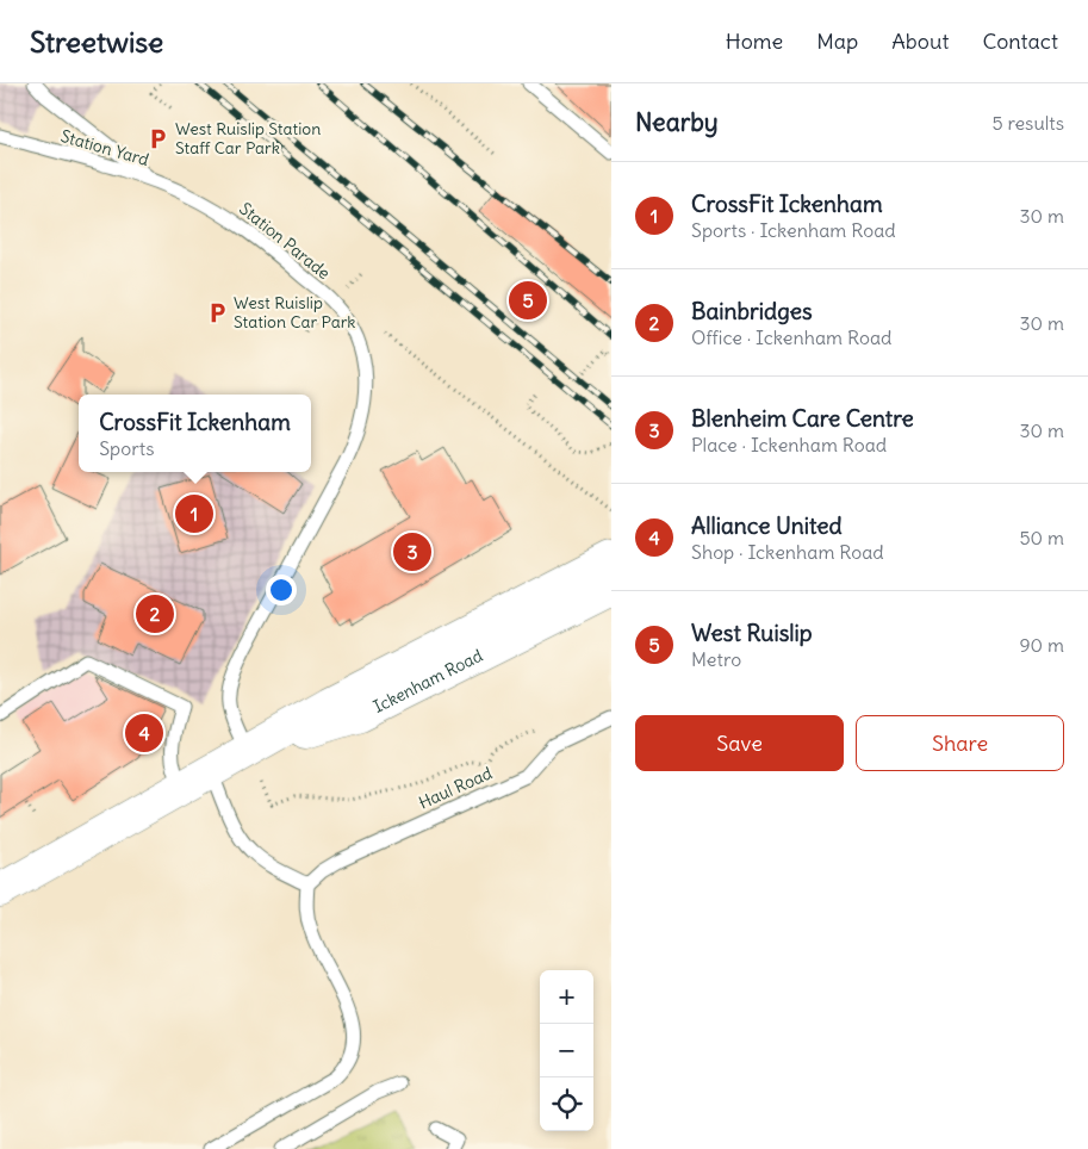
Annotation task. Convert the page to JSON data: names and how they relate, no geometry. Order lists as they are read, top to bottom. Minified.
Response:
{"streets":{"main road":["Ickenham Road"],"lane":["Station Yard","Station Parade","Haul Road"]},"crossings":[["Station Yard","Station Parade"],["Station Parade","Ickenham Road"]],"places":{"parking":["West Ruislip Station Staff Car Park","West Ruislip Station Car Park"]},"page":{"header":"Streetwise","nav":["Home","Map","About","Contact"],"heading":["Nearby","5 results"],"list":[{"mark":"1","name":"CrossFit Ickenham","note":"Sports · Ickenham Road","value":"30 m"},{"mark":"2","name":"Bainbridges","note":"Office · Ickenham Road","value":"30 m"},{"mark":"3","name":"Blenheim Care Centre","note":"Place · Ickenham Road","value":"30 m"},{"mark":"4","name":"Alliance United","note":"Shop · Ickenham Road","value":"50 m"},{"mark":"5","name":"West Ruislip","note":"Metro","value":"90 m"}],"pins":["5","1","3","2","4"],"popup":["CrossFit Ickenham","Sports"],"buttons":["Save","Share"],"map_buttons":["+","−"]}}
